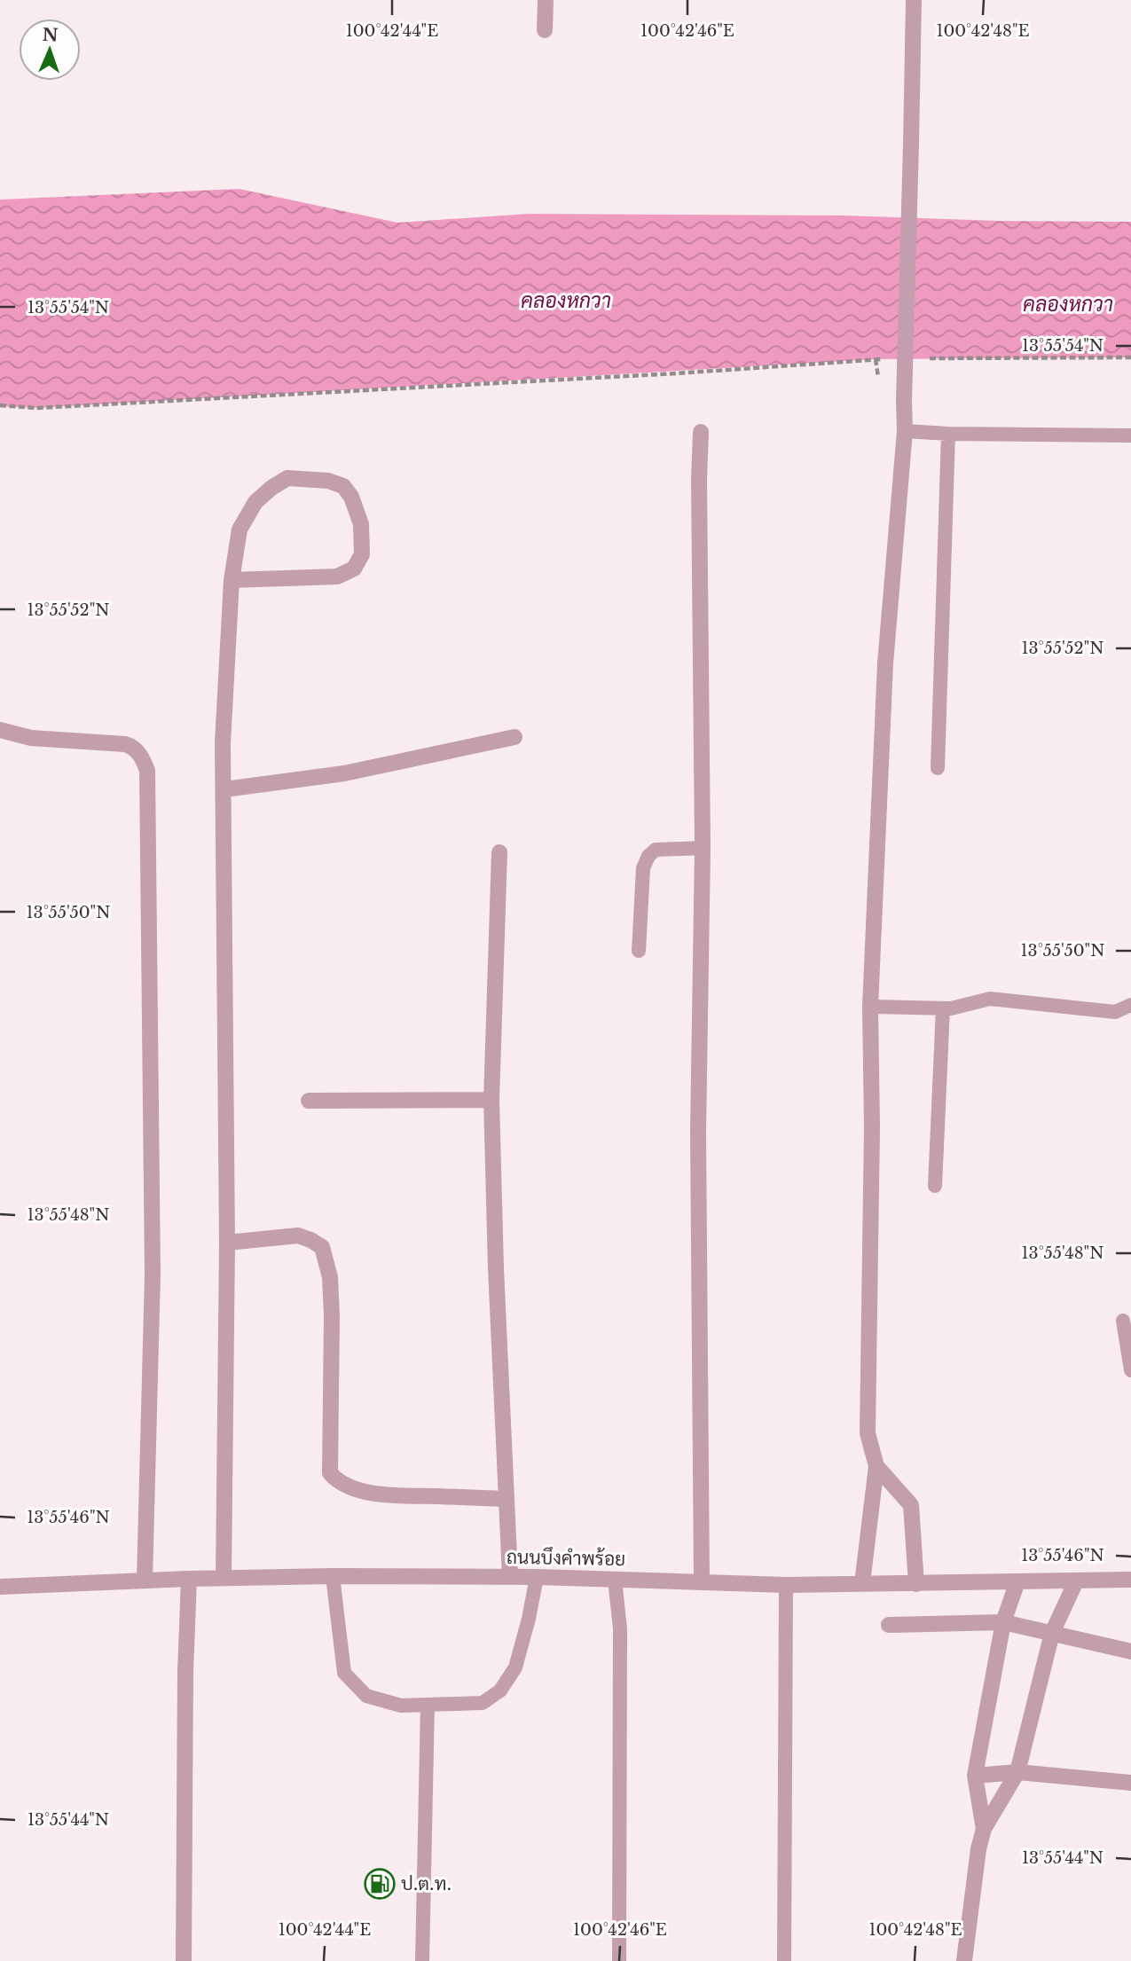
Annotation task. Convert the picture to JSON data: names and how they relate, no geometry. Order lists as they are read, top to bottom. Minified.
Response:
{"streets":{"street":["ถนนบึงคำพร้อย"]},"water":["คลองหกวา"],"places":{"fuel station":["ป.ต.ท."]},"north":"top","coordinates":["100°42'44\"E","100°42'46\"E","100°42'48\"E","13°55'54\"N","13°55'52\"N","13°55'50\"N","13°55'48\"N","13°55'46\"N","13°55'44\"N"]}
